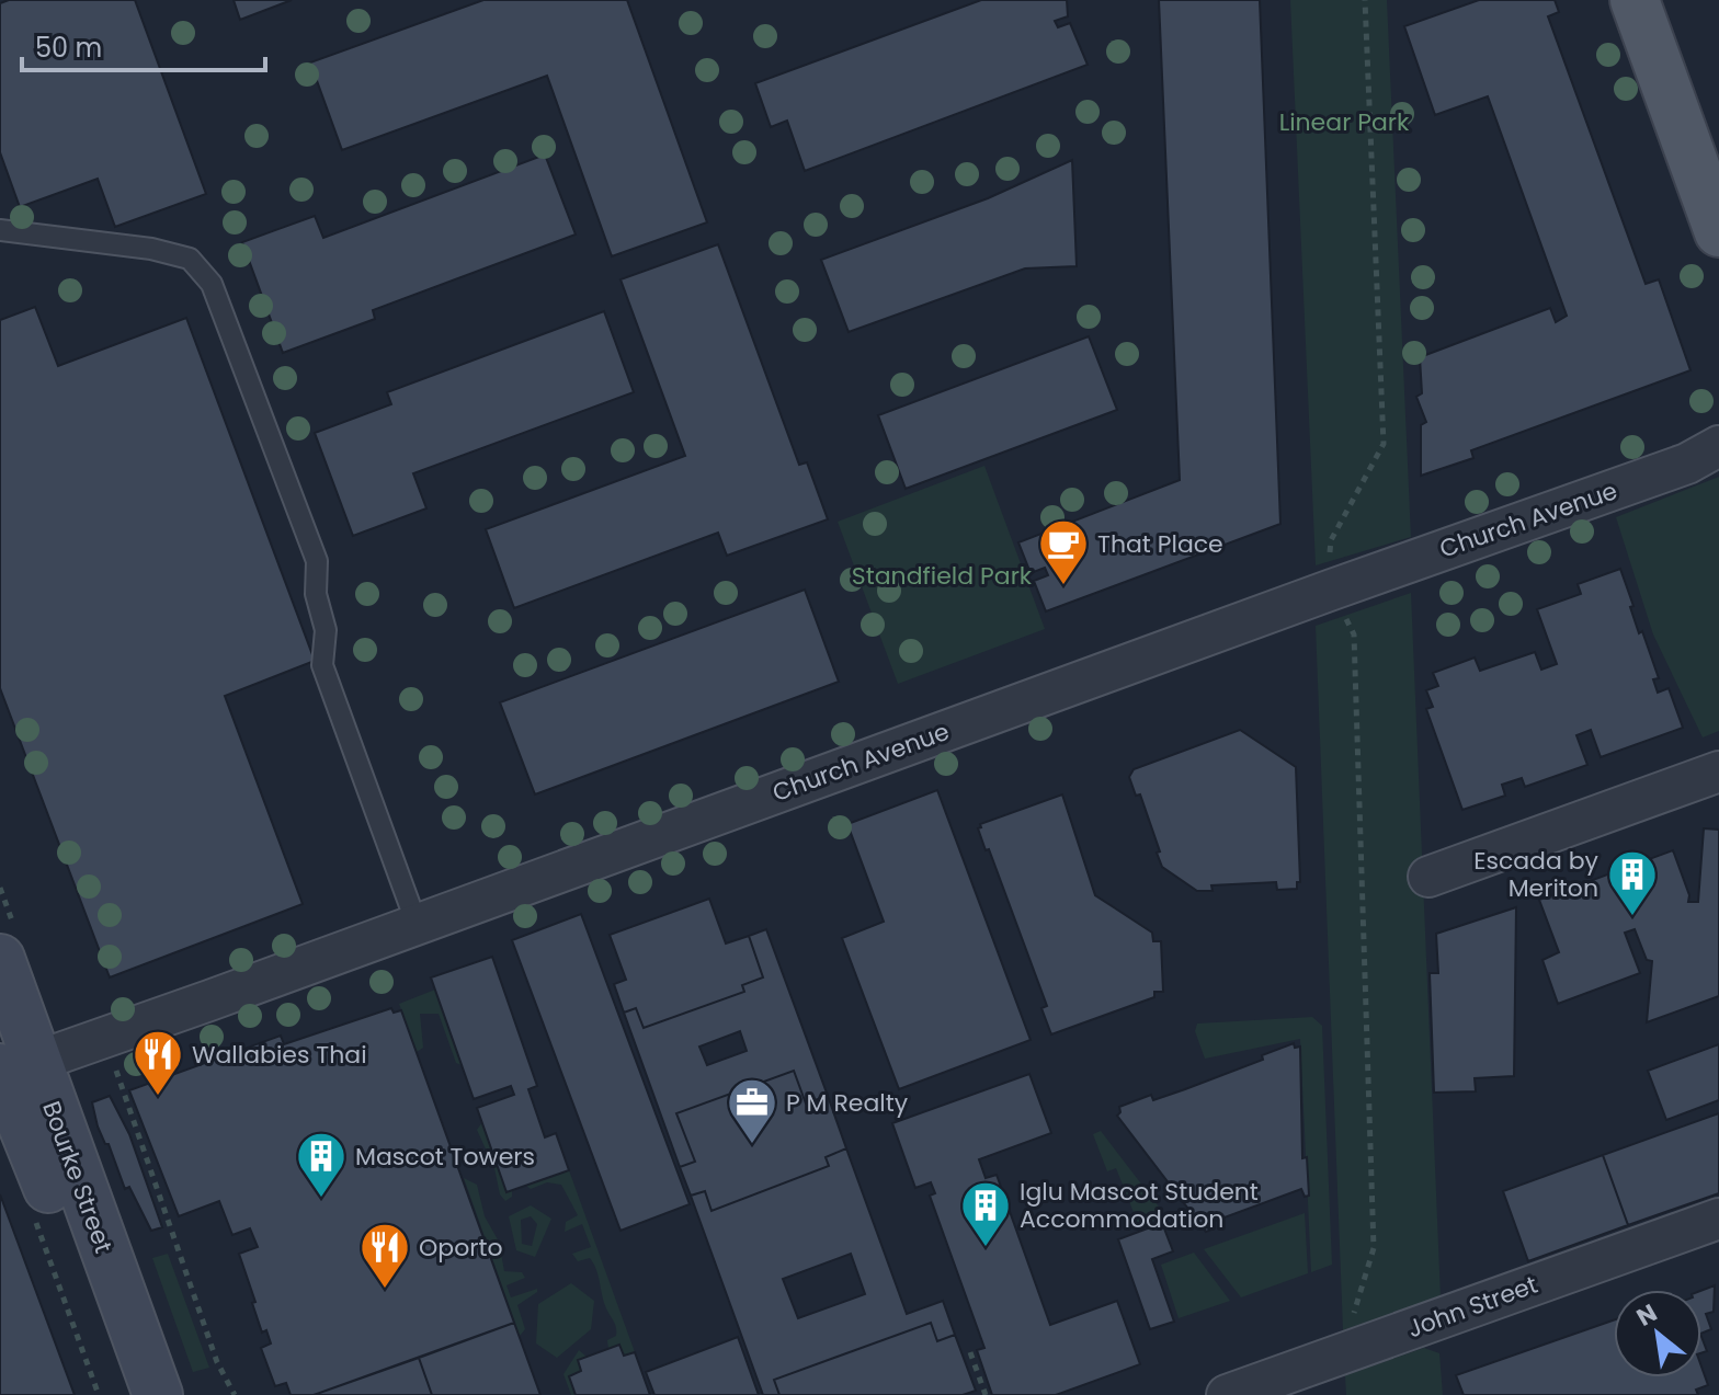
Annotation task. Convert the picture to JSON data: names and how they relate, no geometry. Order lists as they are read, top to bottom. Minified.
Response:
{"streets":{"main road":["Bourke Street"],"street":["Church Avenue","John Street"]},"crossings":[["Church Avenue","Bourke Street"]],"parks":["Linear Park","Standfield Park"],"places":{"cafe":["That Place"],"building":["Escada by Meriton","Mascot Towers","Iglu Mascot Student Accommodation"],"restaurant":["Wallabies Thai","Oporto"],"office":["P M Realty"]},"scale_bar":"50 m","north":"top left"}
